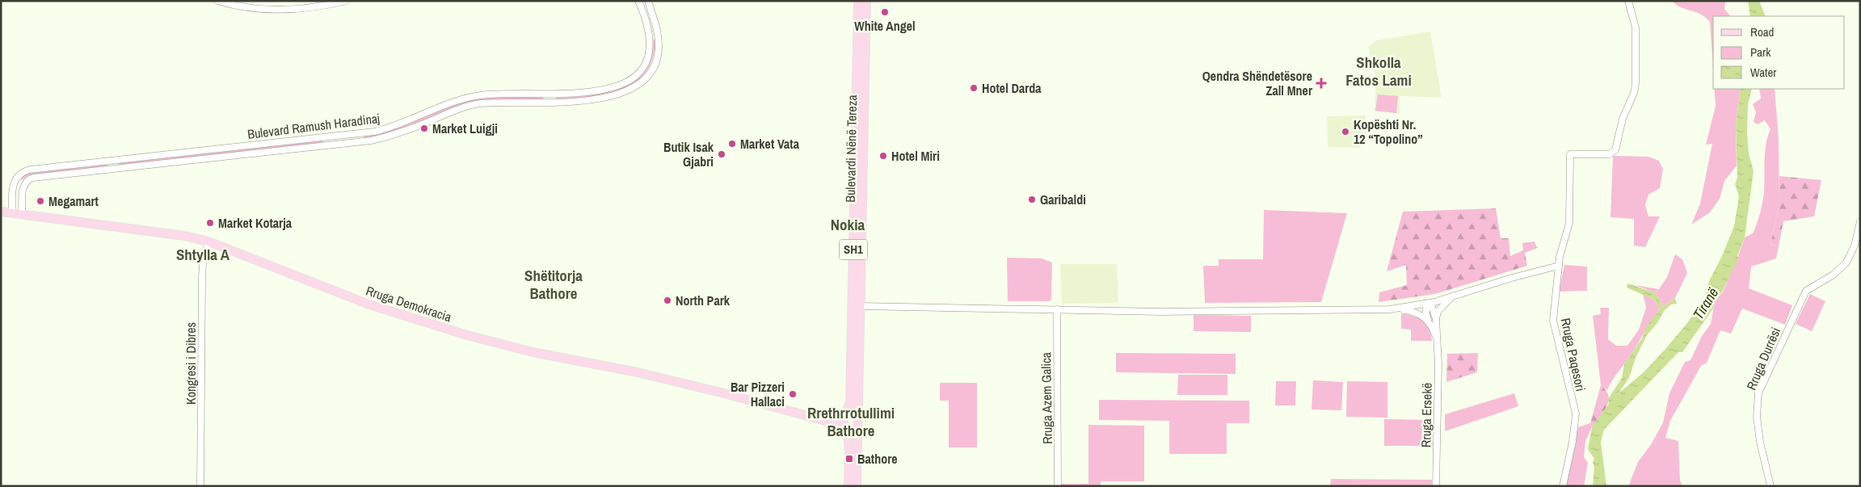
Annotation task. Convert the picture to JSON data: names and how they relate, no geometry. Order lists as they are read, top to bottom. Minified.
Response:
{"streets":{"main road":["Bulevardi Nënë Tereza","SH1","Rruga Demokracia"],"street":["Bulevard Ramush Haradinaj","Rruga Paqesori","Rruga Durrësi","Kongresi i Dibres","Rruga Azem Galica","Rruga Ersekë"]},"crossings":[["Bulevard Ramush Haradinaj","Rruga Demokracia"],["Bulevardi Nënë Tereza","Rruga Demokracia"],["Rruga Demokracia","Kongresi i Dibres"]],"districts":["Shkolla Fatos Lami","Nokia","Shtylla A","Shëtitorja Bathore","Rrethrrotullimi Bathore"],"water":["Tiranë"],"places":{"other":["White Angel","Hotel Darda","Market Luigji","Kopështi Nr. 12 “Topolino”","Market Vata","Butik Isak Gjabri","Hotel Miri","Garibaldi","Megamart","Market Kotarja","North Park","Bar Pizzeri Hallaci"],"health":["Qendra Shëndetësore Zall Mner"],"transit":["Bathore"]},"legend":["Road","Park","Water"]}
